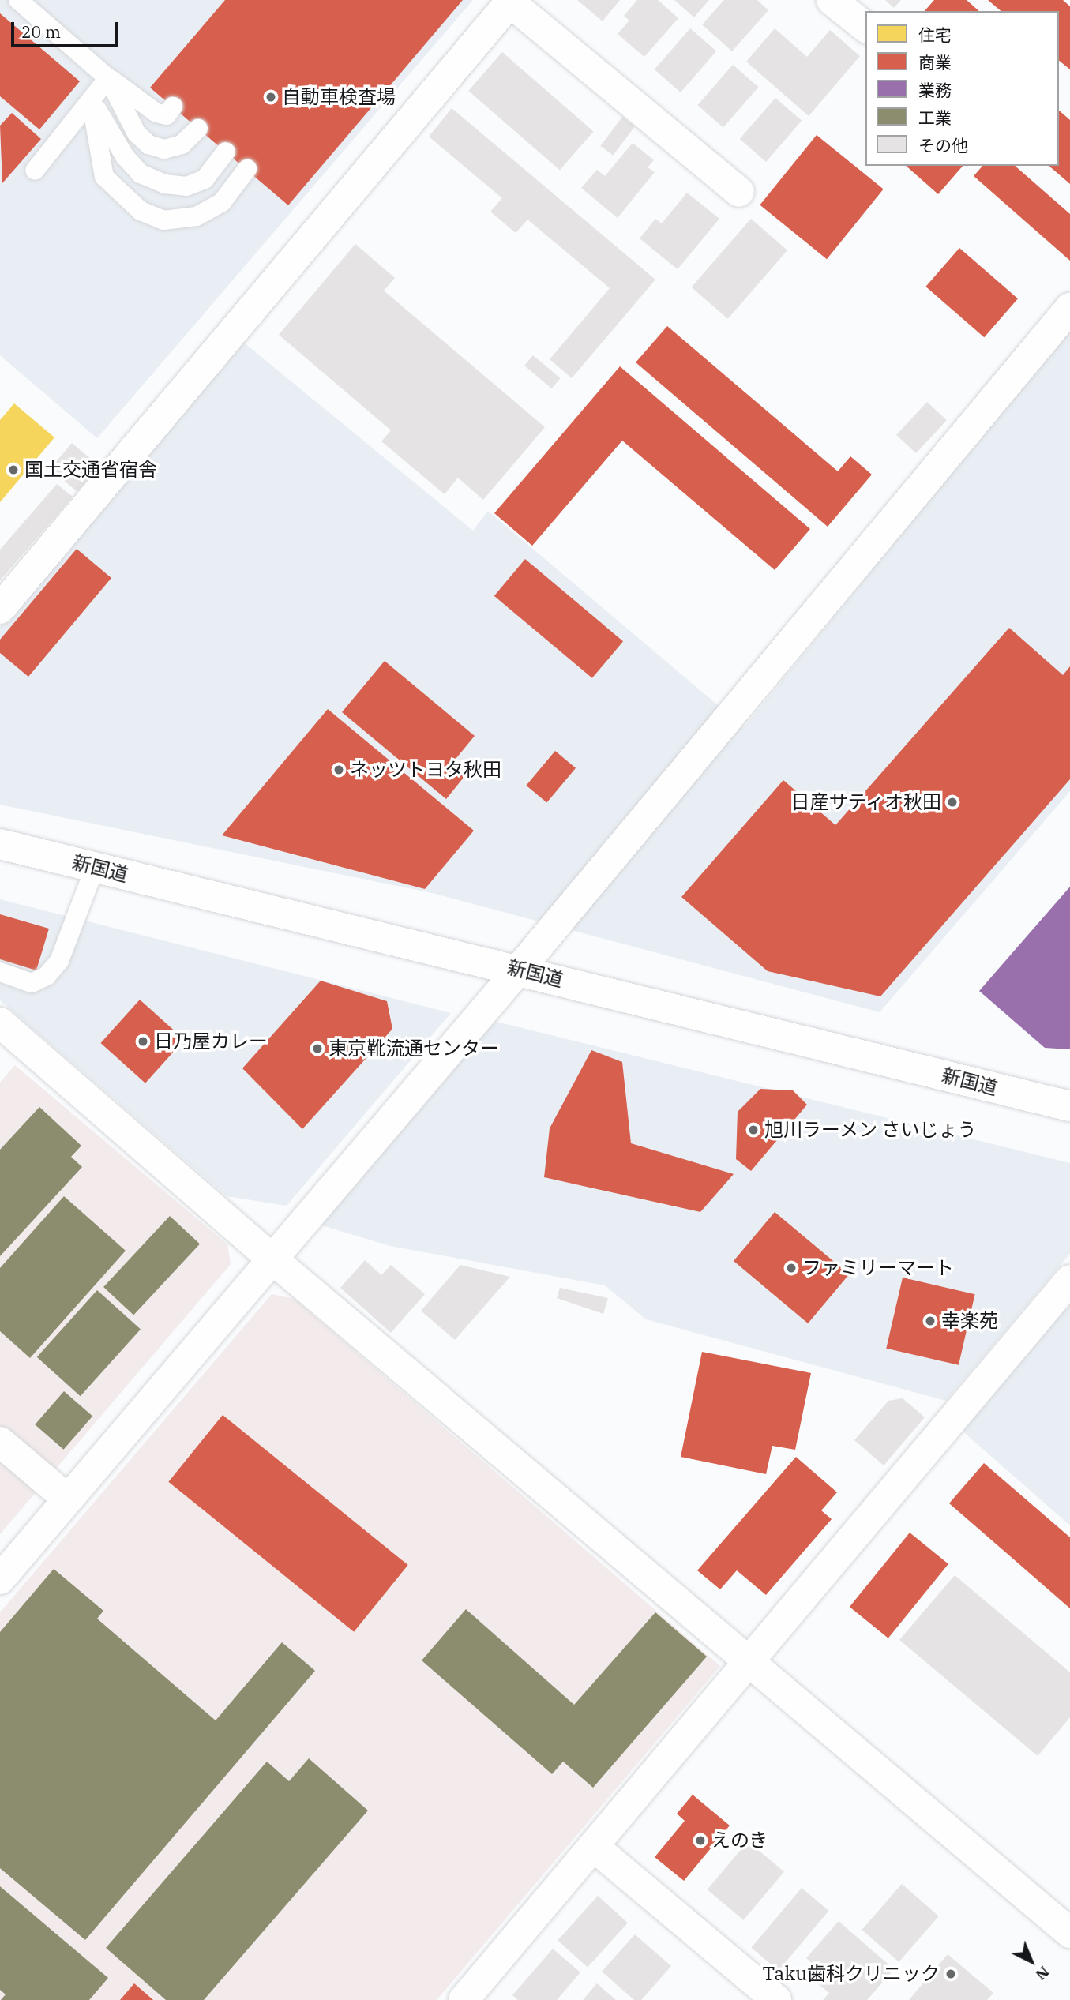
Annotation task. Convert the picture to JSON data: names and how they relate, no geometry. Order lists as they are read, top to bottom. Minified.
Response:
{"streets":{"street":["新国道"]},"places":["自動車検査場","国土交通省宿舎","ネッツトヨタ秋田","日産サティオ秋田","日乃屋カレー","東京靴流通センター","旭川ラーメン さいじょう","ファミリーマート","幸楽苑","えのき","Taku歯科クリニック"],"legend":["住宅","商業","業務","工業","その他"],"scale_bar":"20 m","north":"bottom right"}
